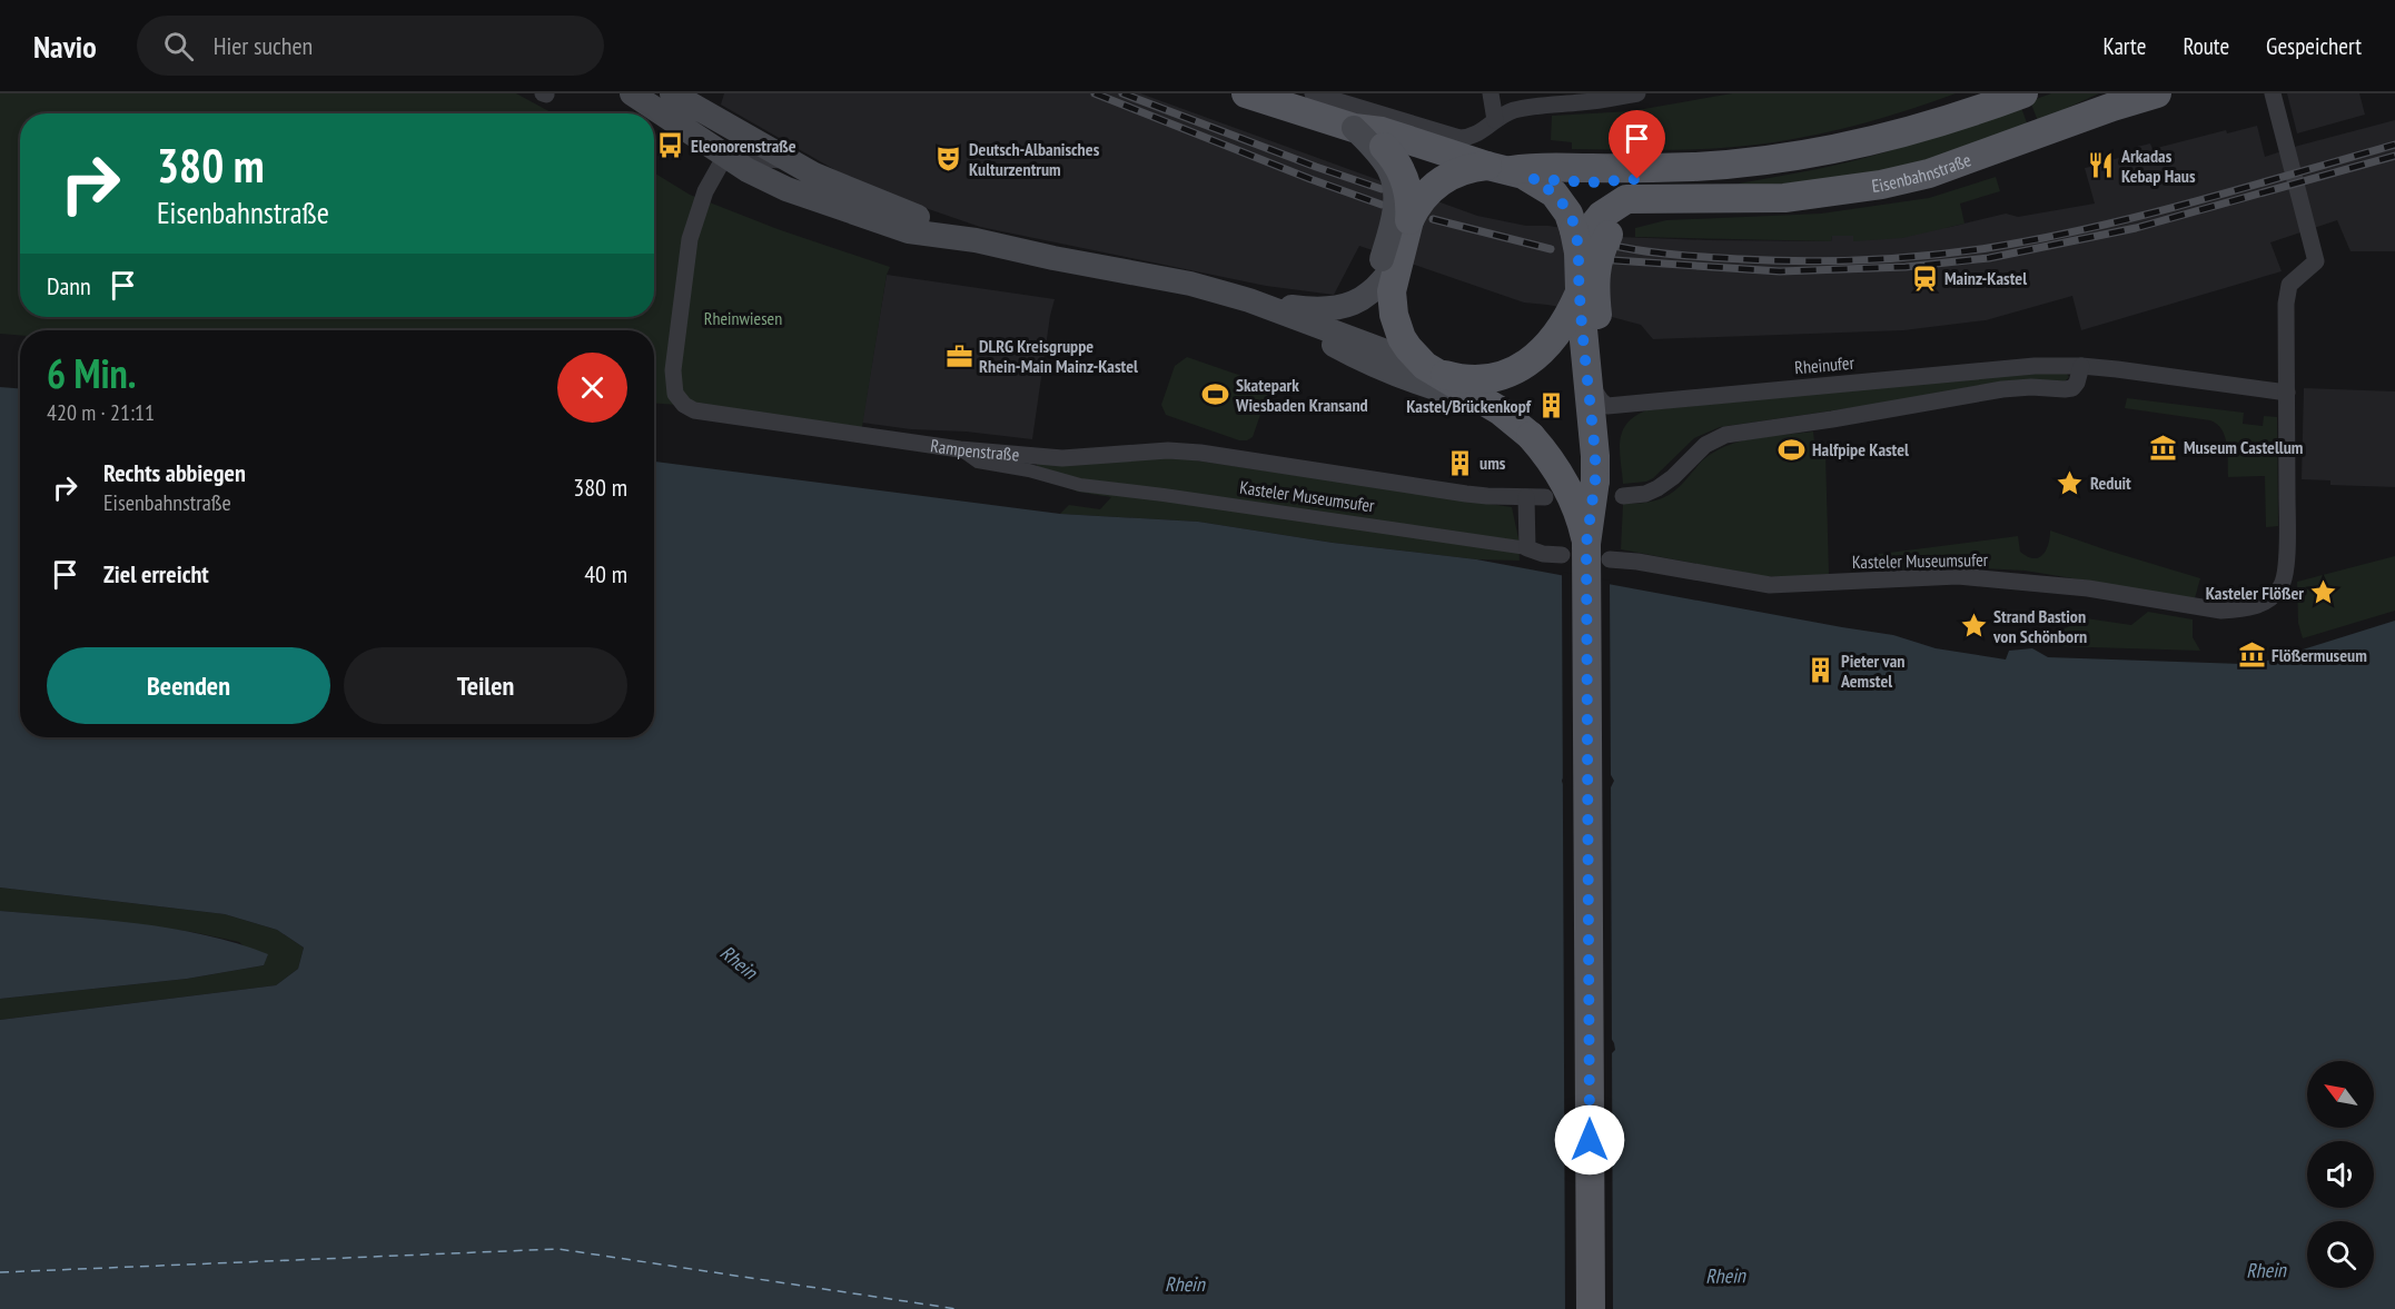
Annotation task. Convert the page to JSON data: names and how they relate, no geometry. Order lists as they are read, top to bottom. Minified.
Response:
{"streets":{"main road":["Eisenbahnstraße"],"street":["Rheinufer","Rampenstraße","Kasteler Museumsufer"]},"crossings":[["Rheinufer","Kasteler Museumsufer"],["Rampenstraße","Kasteler Museumsufer"]],"water":["Rhein"],"parks":["Rheinwiesen"],"places":{"bus stop":["Eleonorenstraße"],"theatre":["Deutsch-Albanisches Kulturzentrum"],"restaurant":["Arkadas Kebap Haus"],"station":["Mainz-Kastel"],"office":["DLRG Kreisgruppe Rhein-Main Mainz-Kastel"],"sports":["Skatepark Wiesbaden Kransand","Halfpipe Kastel"],"building":["Kastel/Brückenkopf","ums","Pieter van Aemstel"],"museum":["Museum Castellum","Flößermuseum"],"place":["Reduit","Kasteler Flößer","Strand Bastion von Schönborn"]},"north":"top left","page":{"header":"Navio","search":"Hier suchen","nav":["Karte","Route","Gespeichert"],"turn":["380 m","Eisenbahnstraße"],"then":"Dann","heading":["6 Min.","420 m · 21:11"],"list":[{"name":"Rechts abbiegen","note":"Eisenbahnstraße","value":"380 m"},{"name":"Ziel erreicht","value":"40 m"}],"buttons":["Beenden","Teilen"]}}
